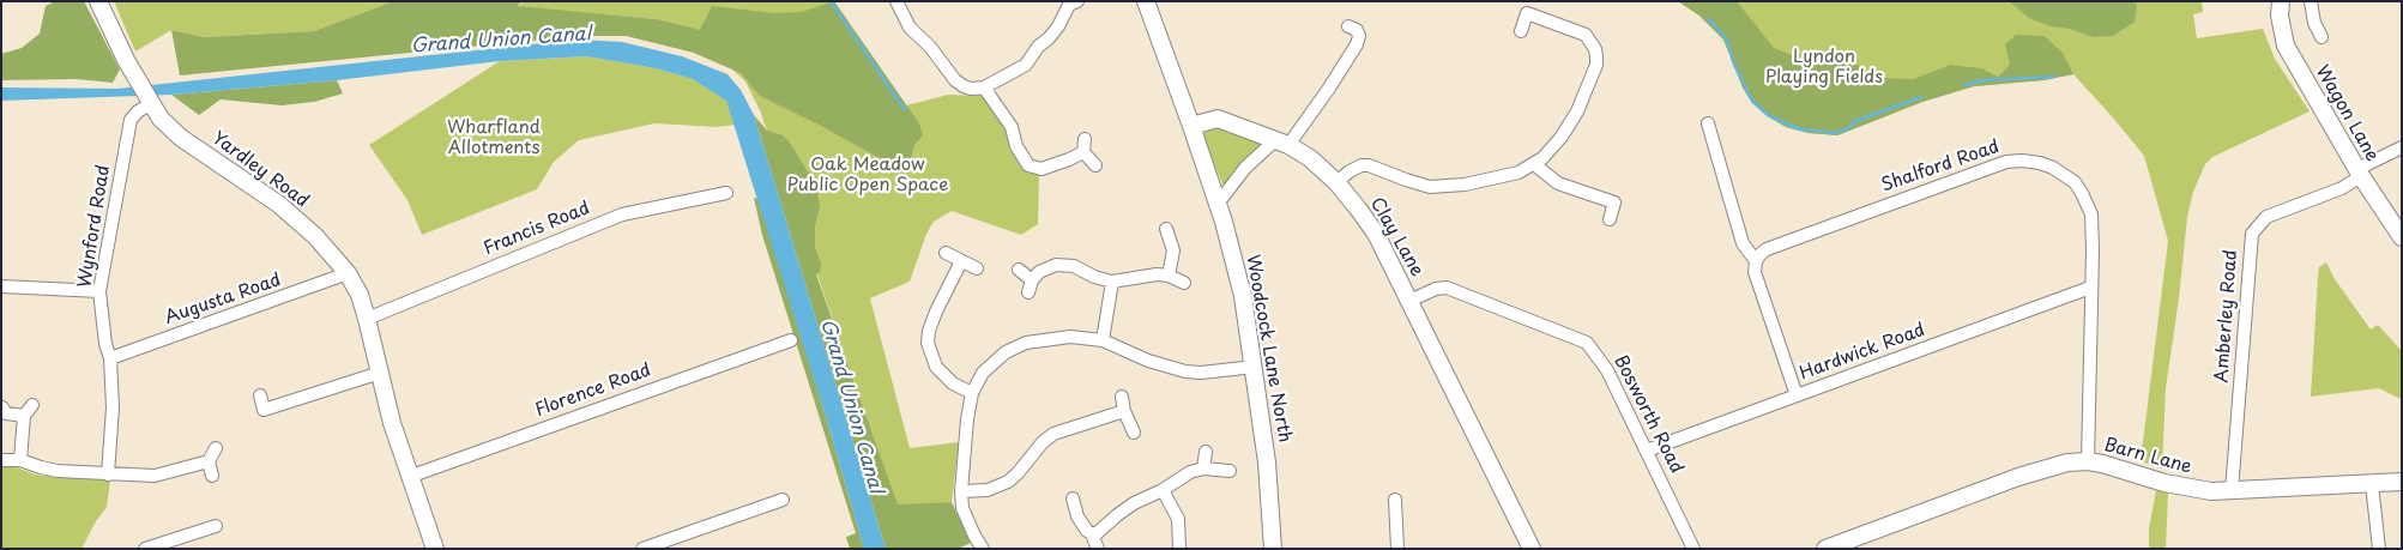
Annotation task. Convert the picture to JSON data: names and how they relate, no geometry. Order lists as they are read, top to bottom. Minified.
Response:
{"streets":{"street":["Wagon Lane","Shalford Road","Yardley Road","Wynford Road","Francis Road","Clay Lane","Augusta Road","Amberley Road","Woodcock Lane North","Hardwick Road","Florence Road","Bosworth Road","Barn Lane"]},"crossings":[["Wagon Lane","Amberley Road"],["Shalford Road","Hardwick Road"],["Shalford Road","Barn Lane"],["Yardley Road","Wynford Road"],["Yardley Road","Francis Road"],["Yardley Road","Augusta Road"],["Yardley Road","Florence Road"],["Wynford Road","Augusta Road"],["Clay Lane","Woodcock Lane North"],["Clay Lane","Bosworth Road"],["Amberley Road","Barn Lane"],["Hardwick Road","Bosworth Road"]],"water":["Grand Union Canal"],"parks":["Lyndon Playing Fields","Wharfland Allotments","Oak Meadow Public Open Space"]}
